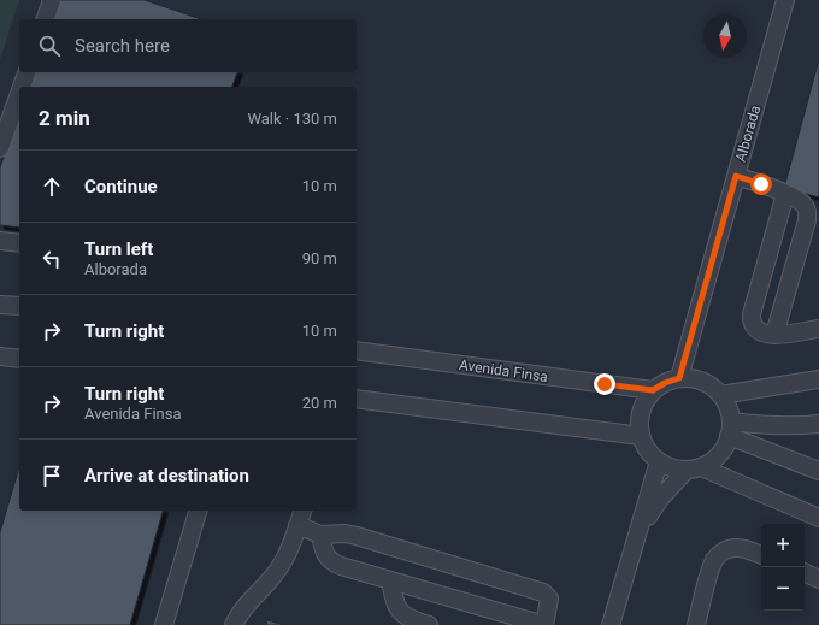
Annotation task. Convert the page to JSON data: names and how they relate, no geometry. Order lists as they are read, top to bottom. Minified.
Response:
{"streets":{"street":["Alborada","Avenida Finsa"]},"crossings":[["Alborada","Avenida Finsa"]],"north":"bottom","page":{"search":"Search here","heading":["2 min","Walk · 130 m"],"list":[["Continue","10 m"],["Turn left","Alborada","90 m"],["Turn right","10 m"],["Turn right","Avenida Finsa","20 m"],"Arrive at destination"],"map_buttons":["+","−"]}}
